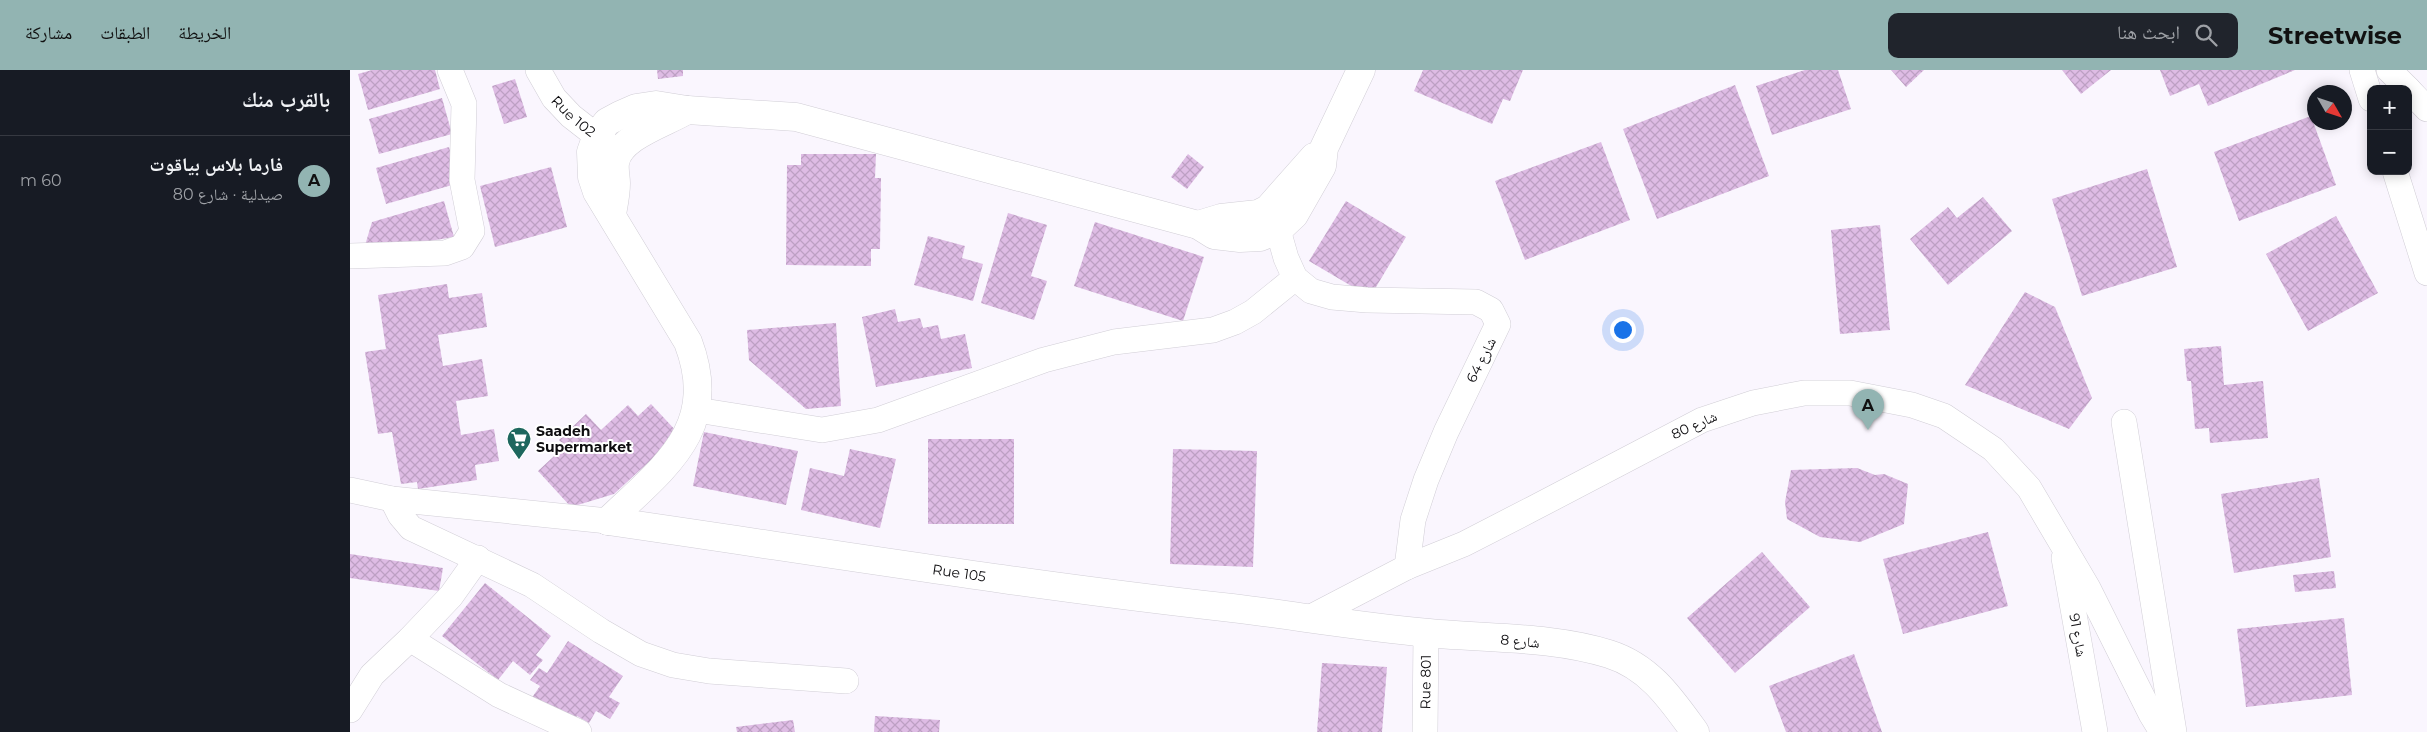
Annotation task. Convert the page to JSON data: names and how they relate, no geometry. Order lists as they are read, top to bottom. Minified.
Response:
{"streets":{"street":["Rue 102","شارع 64","شارع 80","Rue 105","شارع 91","شارع 8","Rue 801"]},"crossings":[["شارع 64","شارع 80"],["شارع 80","Rue 105"],["شارع 80","شارع 91"],["شارع 80","شارع 8"],["Rue 105","شارع 8"],["شارع 8","Rue 801"]],"places":{"supermarket":["Saadeh Supermarket"]},"north":"bottom right","page":{"header":"Streetwise","search":"ابحث هنا","nav":["الخريطة","الطبقات","مشاركة"],"heading":"بالقرب منك","map_buttons":["+","−"],"list":[{"mark":"A","name":"فارما بلاس بياقوت","note":"صيدلية · شارع 80","value":"60 m"}],"pins":"A"}}
